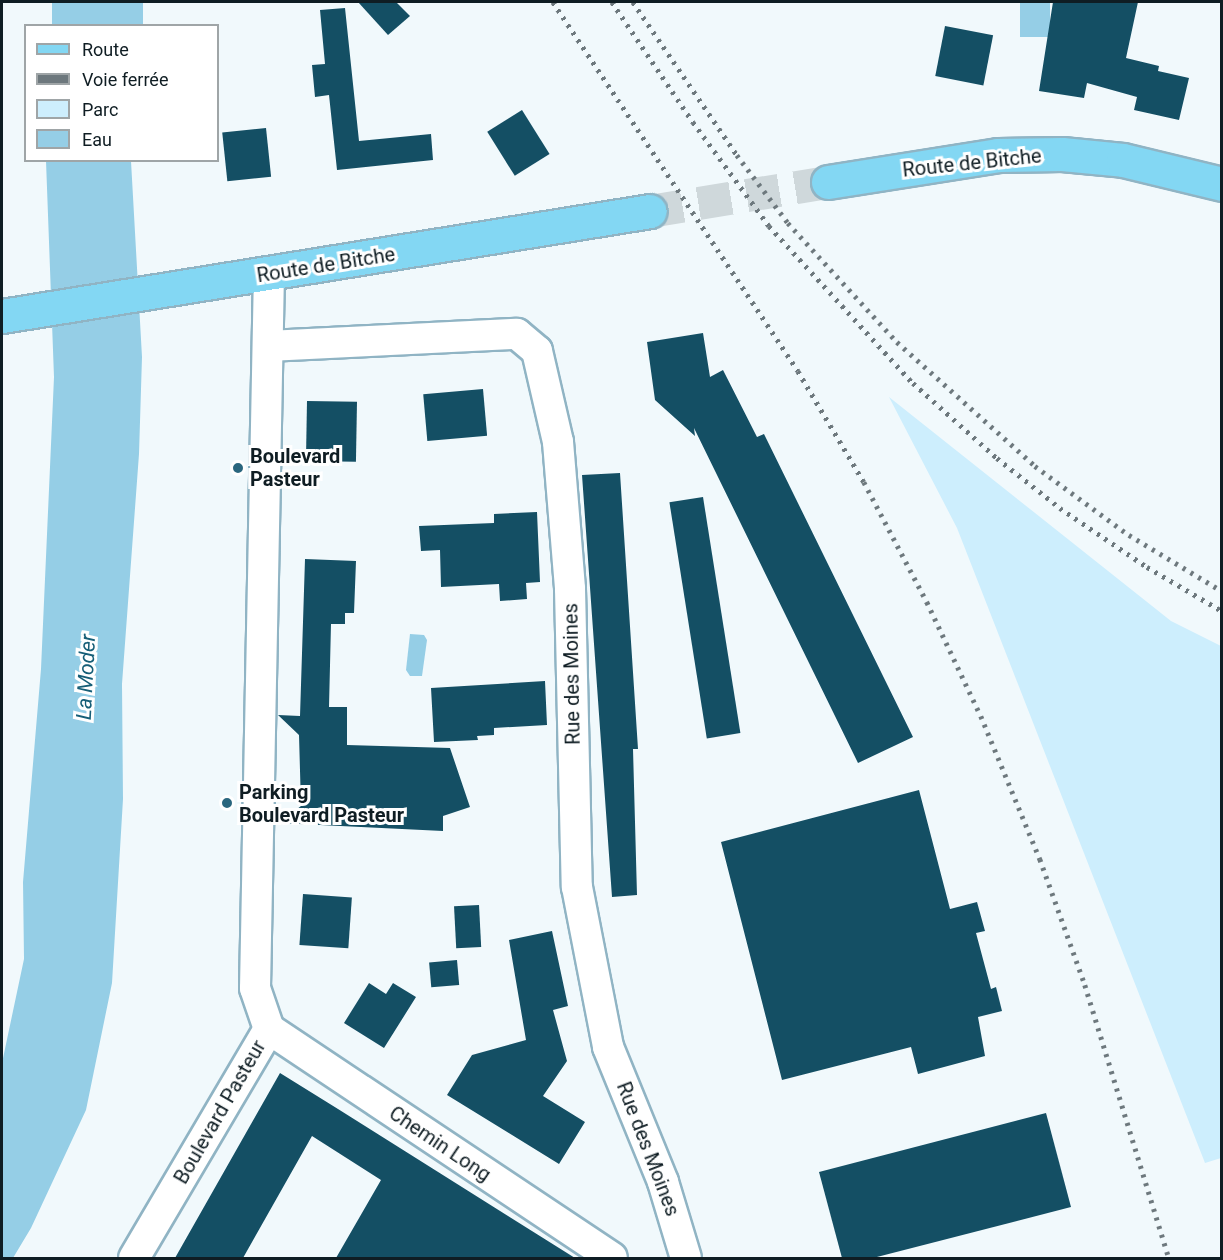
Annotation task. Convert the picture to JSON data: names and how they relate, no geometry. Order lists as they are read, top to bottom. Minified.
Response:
{"streets":{"main road":["Route de Bitche"],"street":["Rue des Moines","Boulevard Pasteur","Chemin Long"]},"crossings":[["Route de Bitche","Boulevard Pasteur"],["Rue des Moines","Boulevard Pasteur"],["Boulevard Pasteur","Chemin Long"]],"water":["La Moder"],"places":["Boulevard Pasteur","Parking Boulevard Pasteur"],"legend":["Route","Voie ferrée","Parc","Eau"]}
